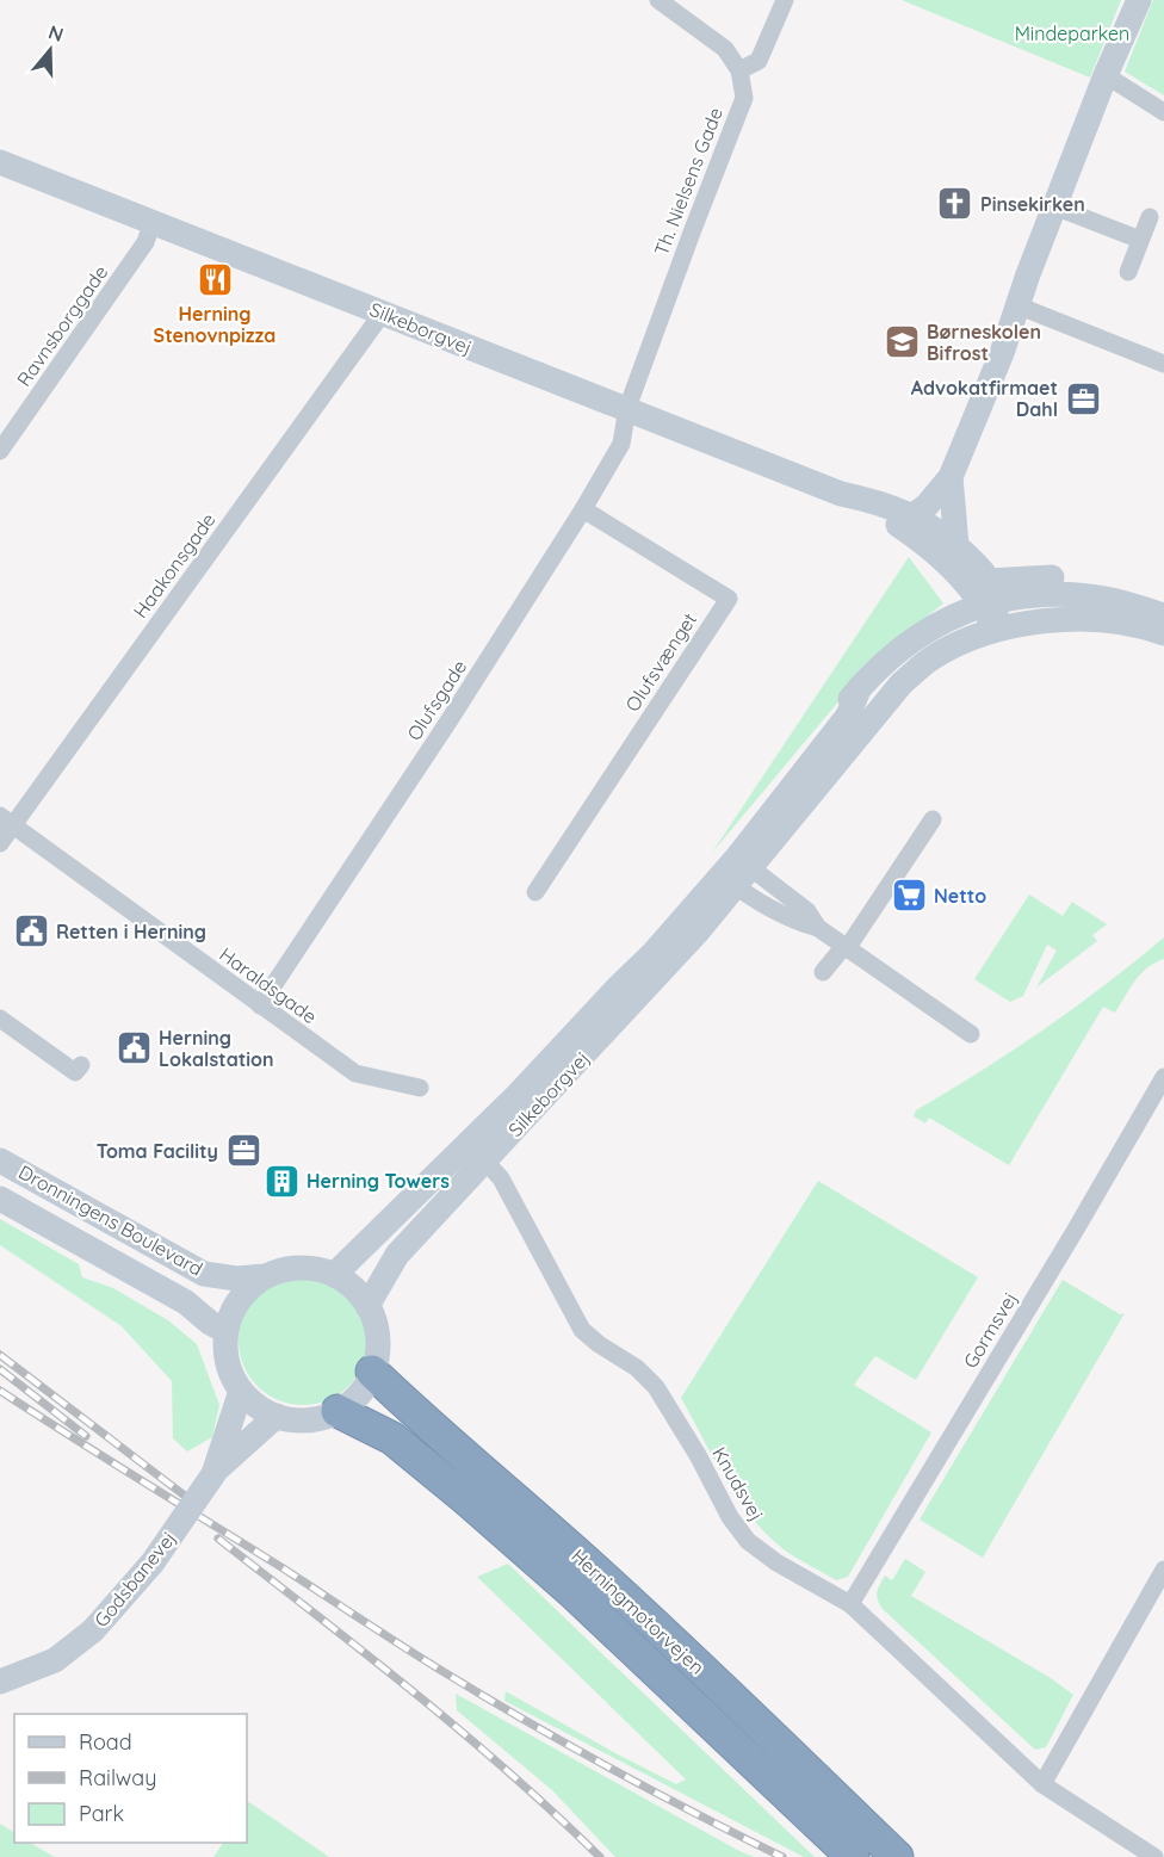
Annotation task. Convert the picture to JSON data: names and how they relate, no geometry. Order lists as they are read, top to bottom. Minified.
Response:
{"streets":{"highway":["Herningmotorvejen"],"main road":["Silkeborgvej","Dronningens Boulevard","Godsbanevej"],"street":["Th. Nielsens Gade","Ravnsborggade","Haakonsgade","Olufsvænget","Olufsgade","Haraldsgade","Gormsvej","Knudsvej"]},"crossings":[["Th. Nielsens Gade","Silkeborgvej"],["Th. Nielsens Gade","Olufsgade"],["Ravnsborggade","Silkeborgvej"],["Silkeborgvej","Haakonsgade"],["Silkeborgvej","Olufsgade"],["Silkeborgvej","Dronningens Boulevard"],["Silkeborgvej","Knudsvej"],["Silkeborgvej","Godsbanevej"],["Silkeborgvej","Herningmotorvejen"],["Haakonsgade","Haraldsgade"],["Olufsvænget","Olufsgade"],["Olufsgade","Haraldsgade"],["Dronningens Boulevard","Godsbanevej"],["Dronningens Boulevard","Herningmotorvejen"],["Gormsvej","Knudsvej"],["Godsbanevej","Herningmotorvejen"]],"parks":["Mindeparken"],"places":{"church":["Pinsekirken"],"restaurant":["Herning Stenovnpizza"],"school or university":["Børneskolen Bifrost"],"office":["Advokatfirmaet Dahl","Toma Facility"],"supermarket":["Netto"],"public building":["Retten i Herning","Herning Lokalstation"],"building":["Herning Towers"]},"legend":["Road","Railway","Park"],"north":"top"}
